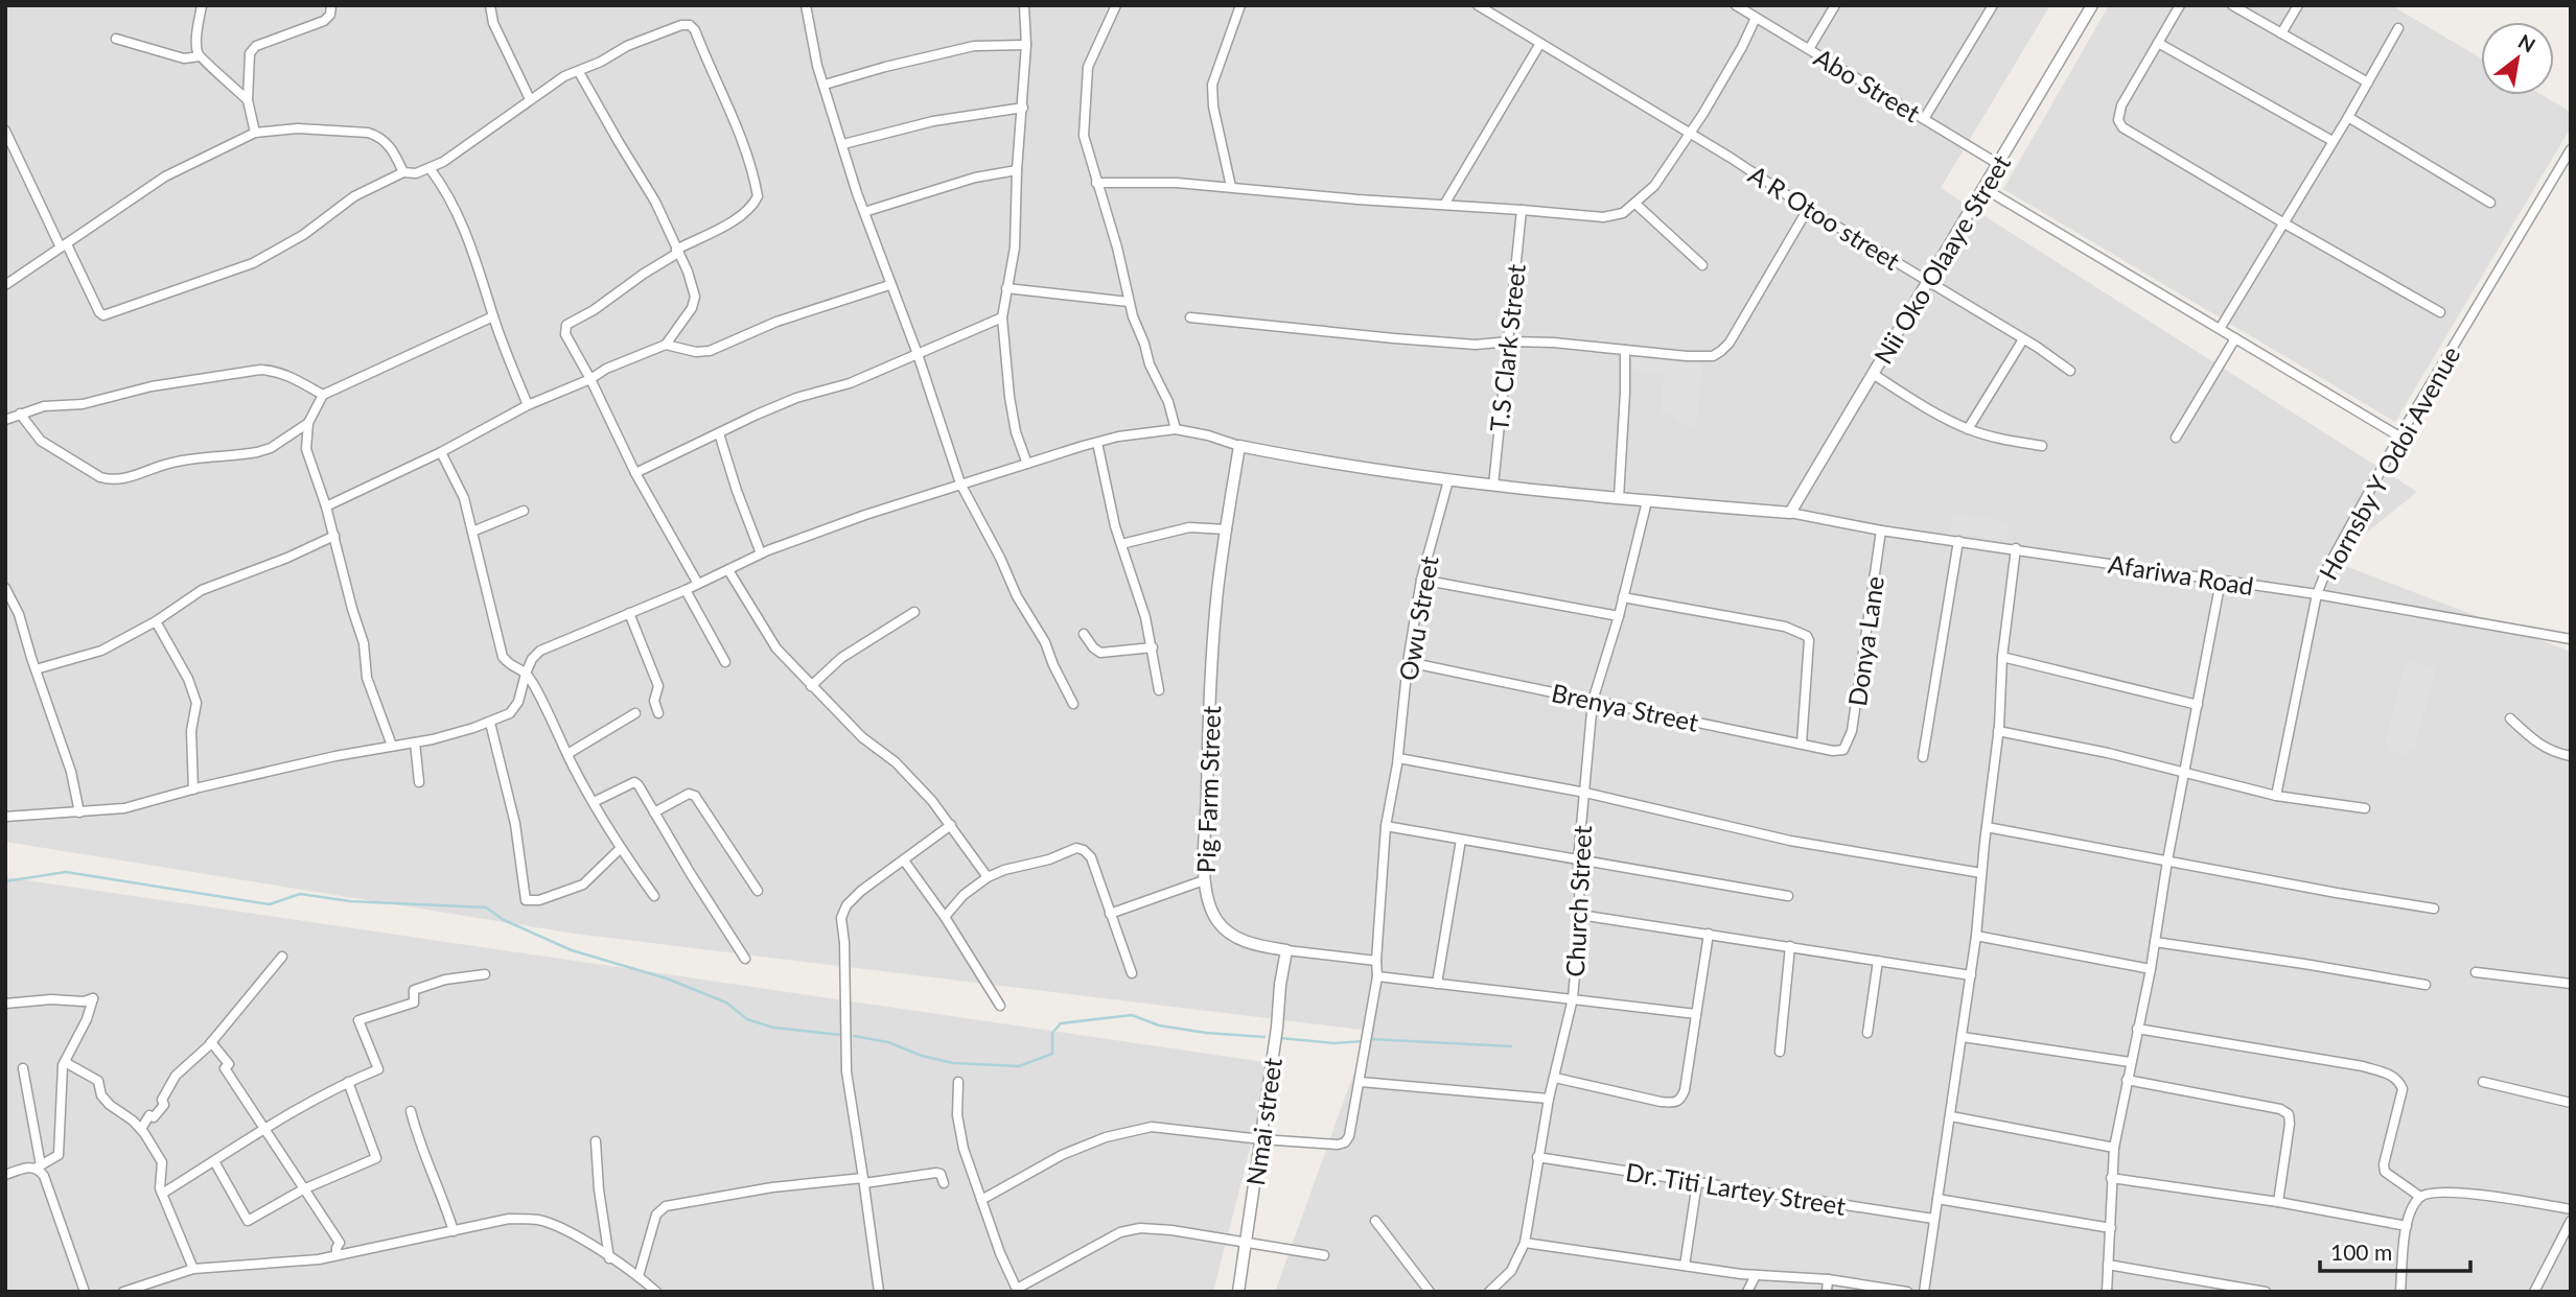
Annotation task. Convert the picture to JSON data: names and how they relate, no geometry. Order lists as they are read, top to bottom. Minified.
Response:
{"streets":{"street":["Abo Street","A R Otoo street","Nii Oko Olaaye Street","T.S Clark Street","Hornsby Y Odoi Avenue","Afariwa Road","Owu Street","Donya Lane","Brenya Street","Pig Farm Street","Church Street","Nmai street","Dr. Titi Lartey Street"]},"crossings":[["Abo Street","Nii Oko Olaaye Street"],["A R Otoo street","Nii Oko Olaaye Street"],["Nii Oko Olaaye Street","Afariwa Road"],["Hornsby Y Odoi Avenue","Afariwa Road"],["Afariwa Road","Donya Lane"],["Owu Street","Brenya Street"],["Donya Lane","Brenya Street"],["Brenya Street","Church Street"],["Pig Farm Street","Nmai street"],["Church Street","Dr. Titi Lartey Street"]],"scale_bar":"100 m","north":"top right"}
